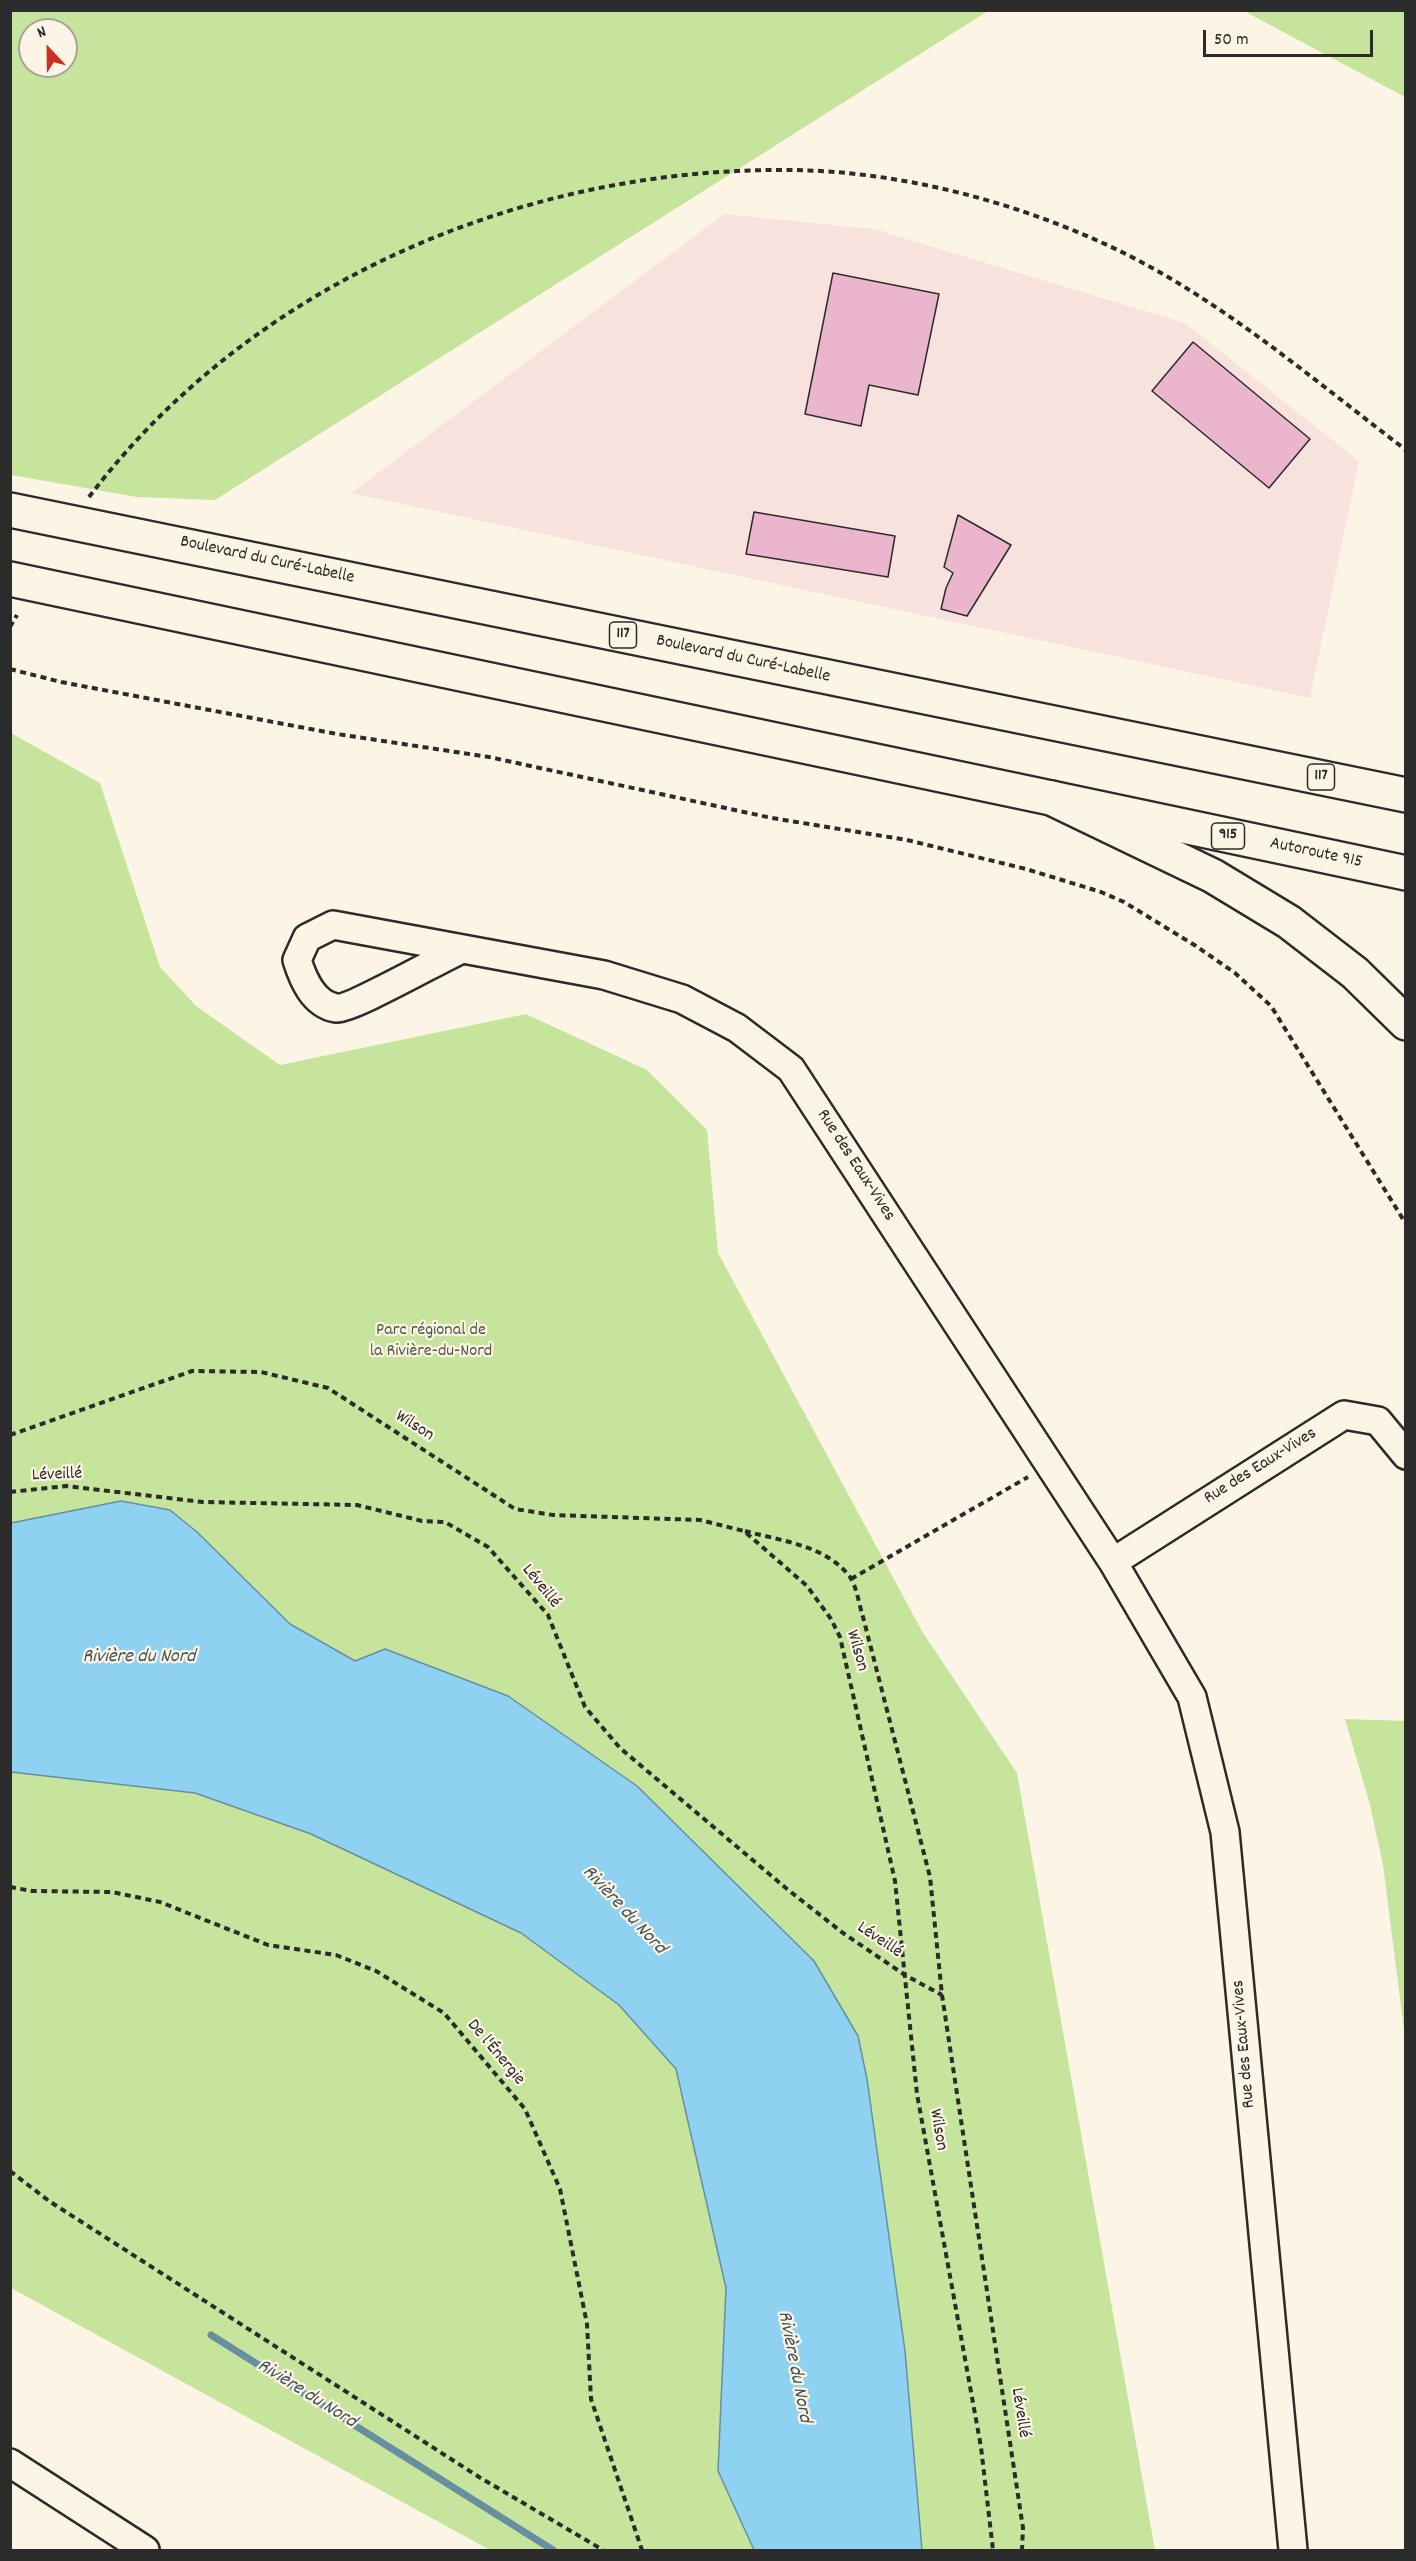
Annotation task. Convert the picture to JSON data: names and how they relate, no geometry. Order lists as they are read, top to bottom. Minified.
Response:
{"streets":{"main road":["Boulevard du Curé-Labelle","117","915","Autoroute 915"],"street":["Rue des Eaux-Vives"],"path":["Wilson","Léveillé","De l'Énergie"]},"crossings":[["Wilson","Léveillé"]],"water":["Rivière du Nord"],"parks":["Parc régional de la Rivière-du-Nord"],"scale_bar":"50 m","north":"top"}
